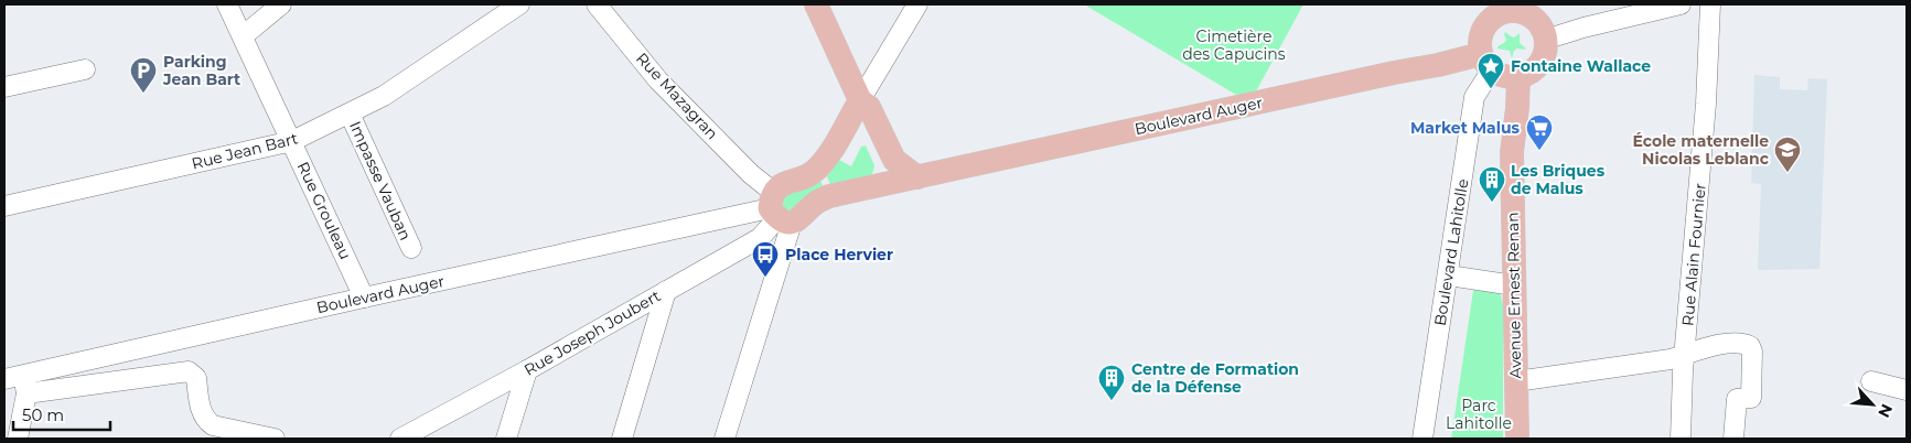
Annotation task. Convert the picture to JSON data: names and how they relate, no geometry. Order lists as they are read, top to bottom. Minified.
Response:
{"streets":{"main road":["Boulevard Auger","Avenue Ernest Renan"],"street":["Rue Mazagran","Rue Jean Bart","Impasse Vauban","Rue Grouleau","Boulevard Lahitolle","Rue Alain Fournier","Rue Joseph Joubert"]},"crossings":[["Rue Mazagran","Boulevard Auger"],["Rue Mazagran","Rue Joseph Joubert"],["Boulevard Auger","Rue Grouleau"],["Boulevard Auger","Boulevard Lahitolle"],["Boulevard Auger","Avenue Ernest Renan"],["Boulevard Auger","Rue Joseph Joubert"],["Rue Jean Bart","Impasse Vauban"],["Rue Jean Bart","Rue Grouleau"],["Boulevard Lahitolle","Avenue Ernest Renan"]],"parks":["Cimetière des Capucins","Parc Lahitolle"],"places":{"place":["Fontaine Wallace"],"parking":["Parking Jean Bart"],"supermarket":["Market Malus"],"school or university":["École maternelle Nicolas Leblanc"],"building":["Les Briques de Malus","Centre de Formation de la Défense"],"bus stop":["Place Hervier"]},"scale_bar":"50 m","north":"bottom right"}
